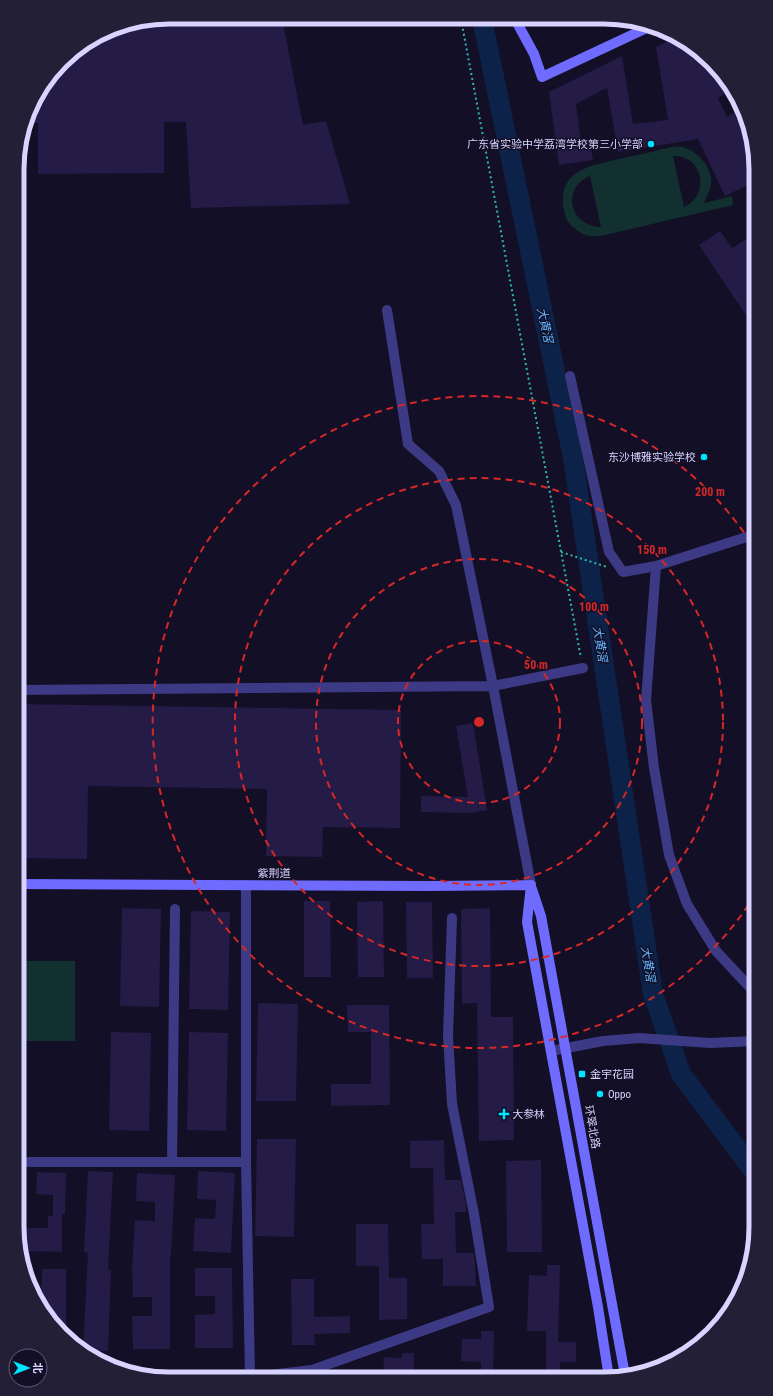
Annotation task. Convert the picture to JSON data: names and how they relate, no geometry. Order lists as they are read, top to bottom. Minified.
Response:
{"streets":{"street":["紫荆道","环翠北路"]},"crossings":[["紫荆道","环翠北路"]],"water":["大黄滘"],"places":{"other":["广东省实验中学荔湾学校第三小学部","东沙博雅实验学校","Oppo"],"transit":["金宇花园"],"health":["大参林"]},"north":"right","rings":["200 m","150 m","100 m","50 m"]}
